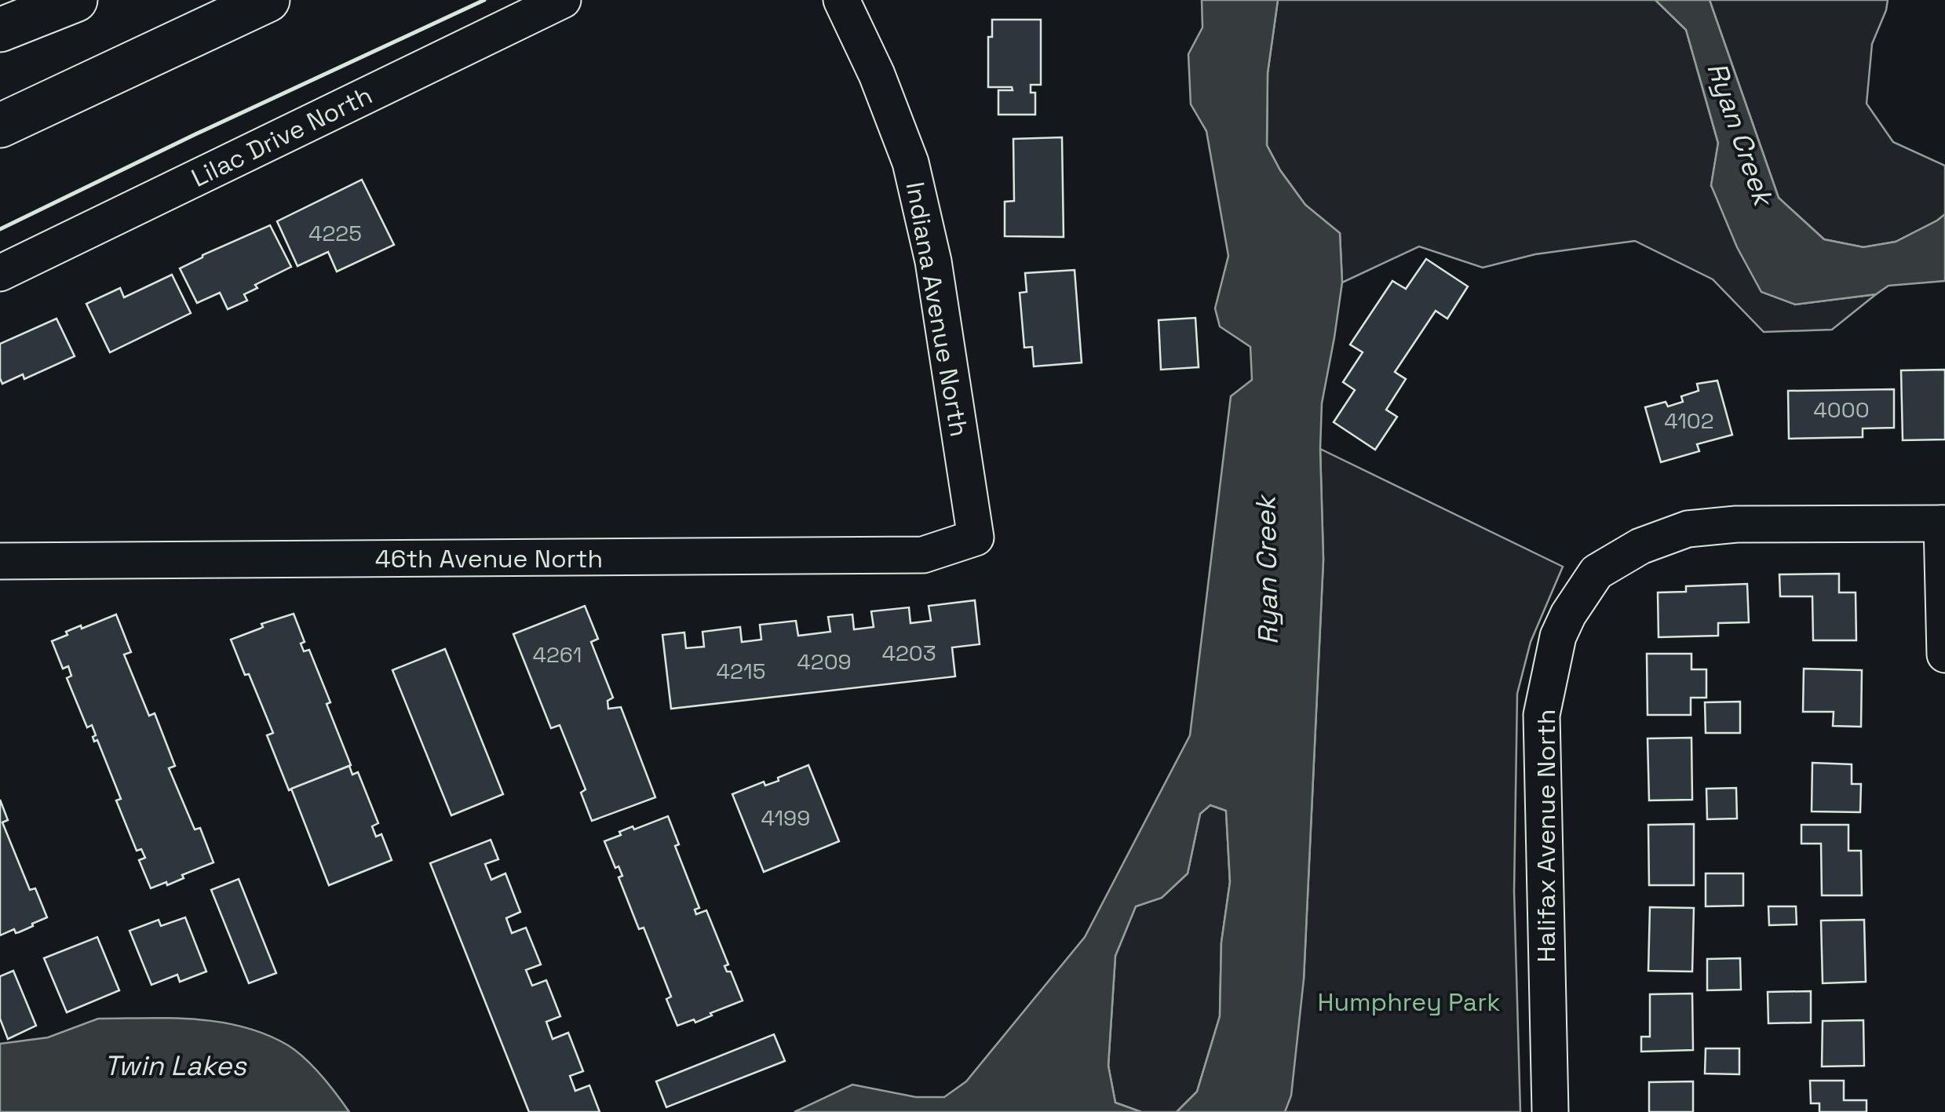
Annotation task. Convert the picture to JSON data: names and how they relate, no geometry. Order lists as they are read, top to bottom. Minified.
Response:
{"streets":{"street":["Lilac Drive North","Indiana Avenue North","46th Avenue North","Halifax Avenue North"]},"crossings":[["Indiana Avenue North","46th Avenue North"]],"water":["Ryan Creek","Twin Lakes"],"parks":["Humphrey Park"],"house_numbers":["4225","4000","4102","4203","4261","4209","4215","4199"]}
